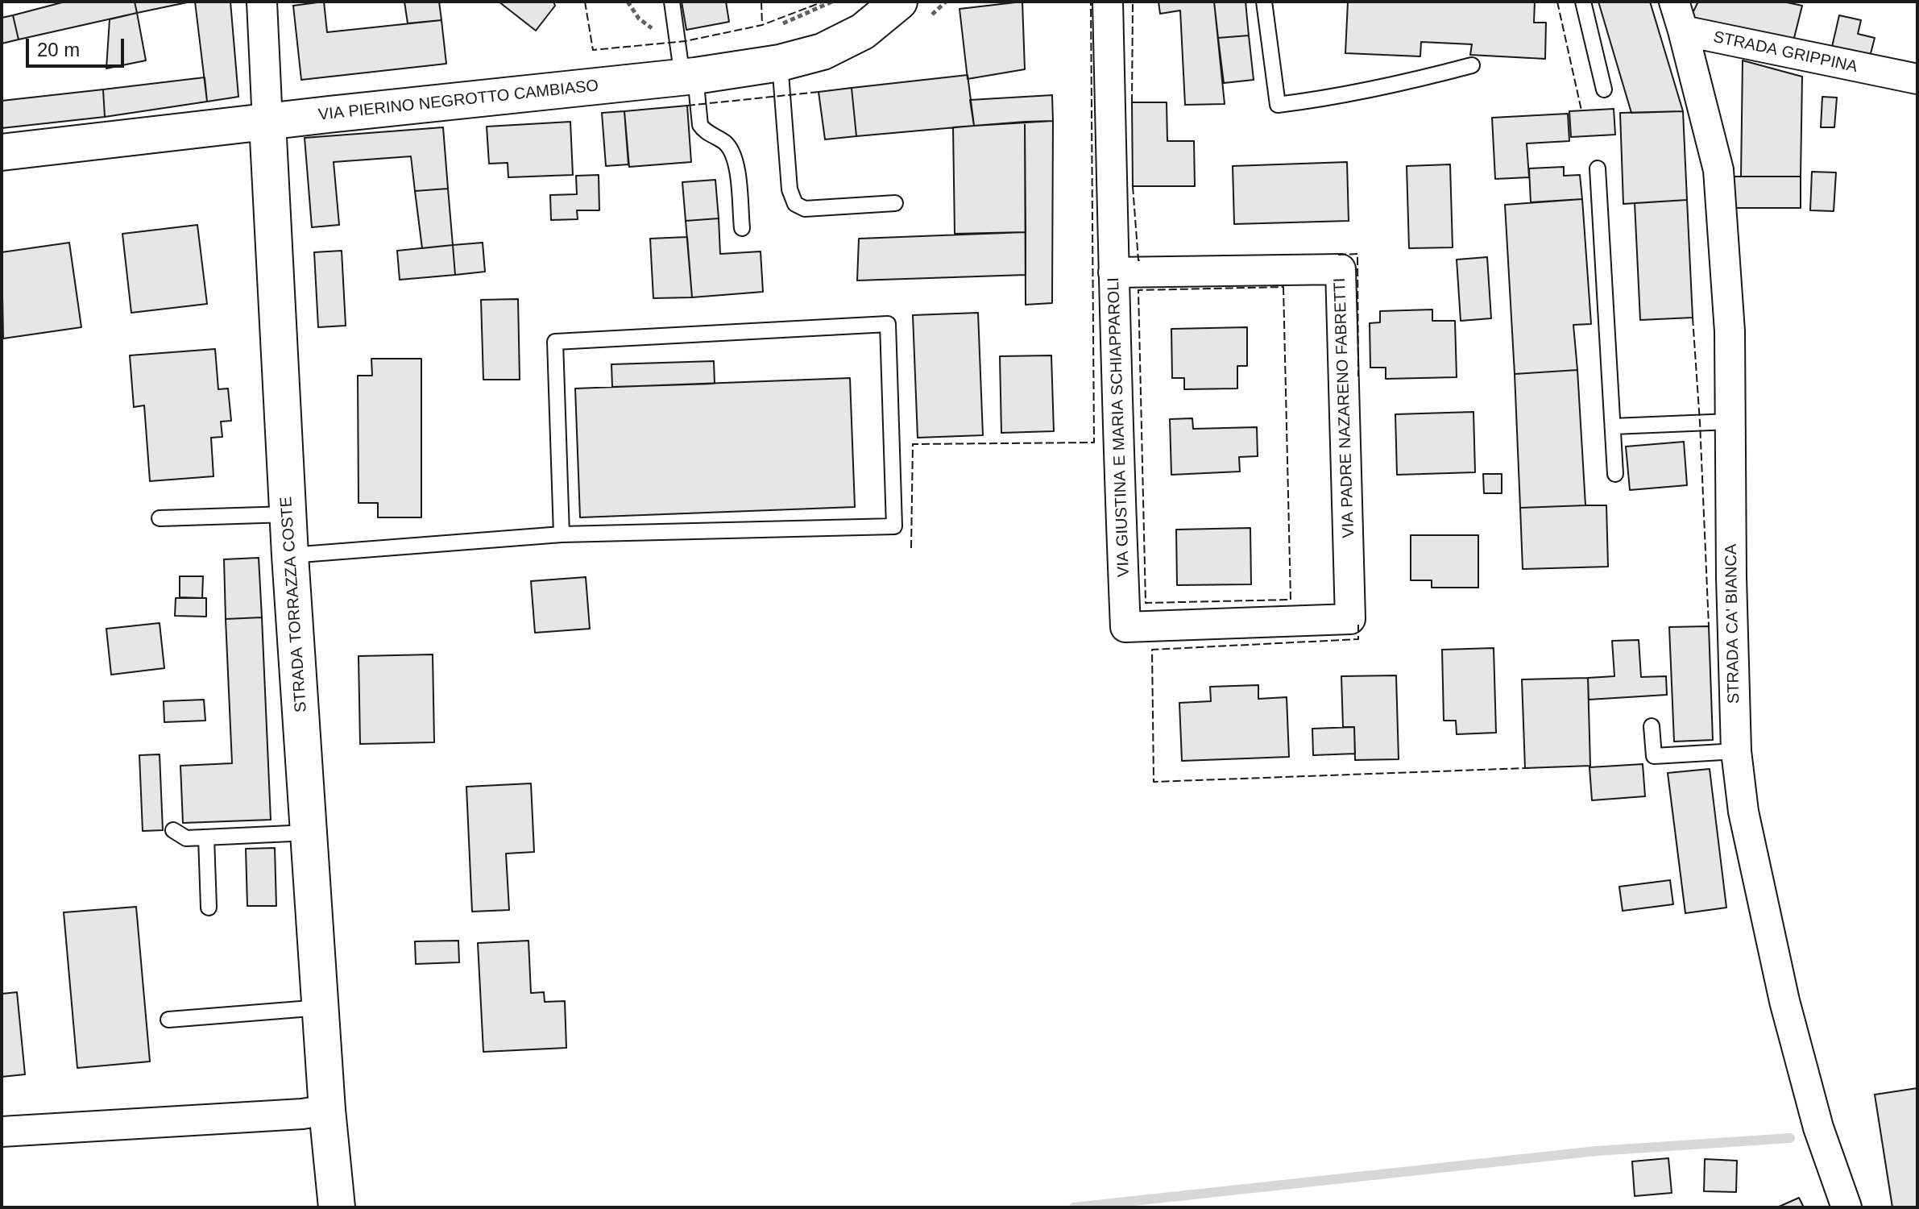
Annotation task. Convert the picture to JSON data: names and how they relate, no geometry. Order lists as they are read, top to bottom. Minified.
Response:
{"streets":{"street":["STRADA GRIPPINA","VIA PIERINO NEGROTTO CAMBIASO","VIA PADRE NAZARENO FABRETTI","VIA GIUSTINA E MARIA SCHIAPPAROLI","STRADA TORRAZZA COSTE","STRADA CA' BIANCA"]},"crossings":[["STRADA GRIPPINA","STRADA CA' BIANCA"],["VIA PIERINO NEGROTTO CAMBIASO","STRADA TORRAZZA COSTE"],["VIA PADRE NAZARENO FABRETTI","VIA GIUSTINA E MARIA SCHIAPPAROLI"]],"scale_bar":"20 m"}
